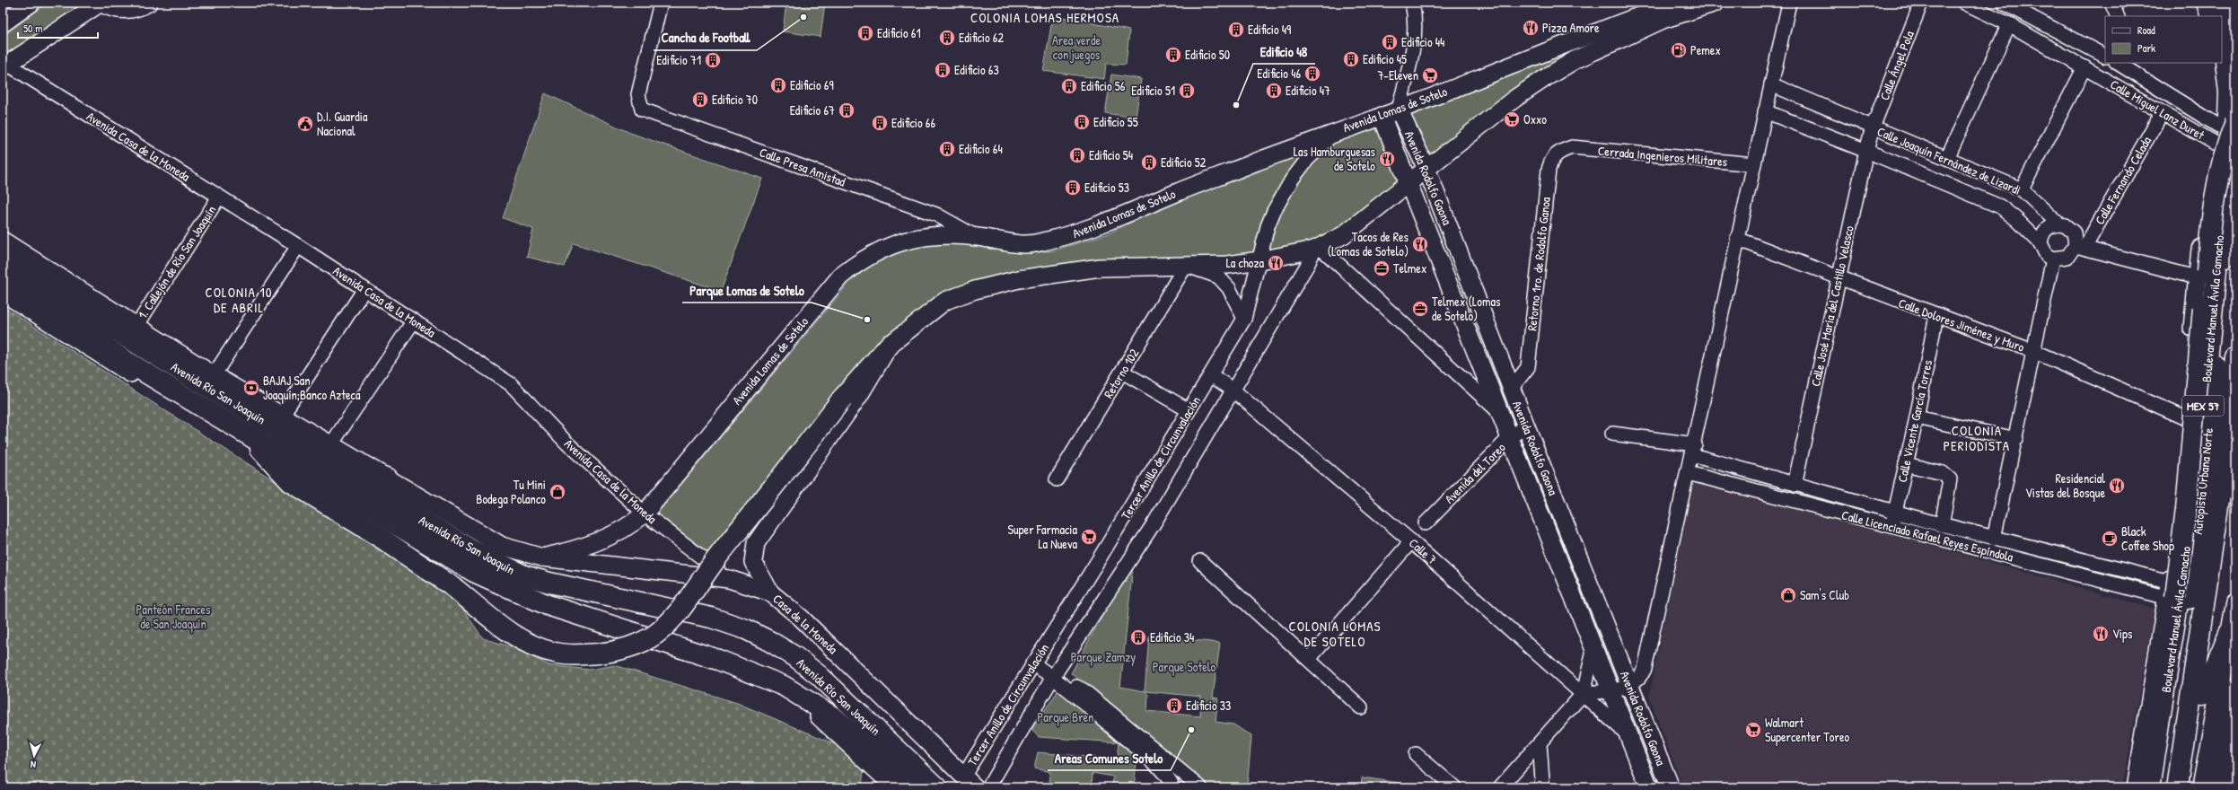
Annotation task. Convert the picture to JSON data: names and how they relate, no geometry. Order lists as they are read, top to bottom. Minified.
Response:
{"streets":{"highway":["Boulevard Manuel Ávila Camacho","Avenida Río San Joaquín","MEX 57","Autopista Urbana Norte"],"main road":["Avenida Lomas de Sotelo","Avenida Rodolfo Gaona","Casa de la Moneda"],"street":["Calle Ángel Pola","Calle Miguel Lanz Duret","Avenida Casa de la Moneda","Cerrada Ingenieros Militares","Calle Joaquín Fernández de Lizardi","Calle Presa Amistad","Calle Fernando Celada","1. Callejón de Río San Joaquín","Retorno 1ro. de Rodolfo Ganoa","Calle José María del Castillo Velasco","Calle Dolores Jiménez y Muro","Retorno 102","Calle Vicente García Torres","Tercer Anillo de Circunvalación","Avenida del Toreo","Calle Licenciado Rafael Reyes Espíndola","Calle 7"]},"crossings":[["Calle Ángel Pola","Calle Joaquín Fernández de Lizardi"],["Calle Ángel Pola","Calle José María del Castillo Velasco"],["Avenida Lomas de Sotelo","Avenida Casa de la Moneda"],["Avenida Lomas de Sotelo","Calle Presa Amistad"],["Avenida Lomas de Sotelo","Avenida Rodolfo Gaona"],["Avenida Lomas de Sotelo","Avenida Río San Joaquín"],["Avenida Lomas de Sotelo","Tercer Anillo de Circunvalación"],["Avenida Lomas de Sotelo","Casa de la Moneda"],["Calle Miguel Lanz Duret","Calle Fernando Celada"],["Calle Miguel Lanz Duret","Boulevard Manuel Ávila Camacho"],["Calle Miguel Lanz Duret","Autopista Urbana Norte"],["Avenida Casa de la Moneda","1. Callejón de Río San Joaquín"],["Avenida Casa de la Moneda","Casa de la Moneda"],["Cerrada Ingenieros Militares","Retorno 1ro. de Rodolfo Ganoa"],["Calle Joaquín Fernández de Lizardi","Calle Fernando Celada"],["Calle Joaquín Fernández de Lizardi","Calle José María del Castillo Velasco"],["Avenida Rodolfo Gaona","Retorno 1ro. de Rodolfo Ganoa"],["Avenida Rodolfo Gaona","Avenida del Toreo"],["Avenida Rodolfo Gaona","Calle 7"],["1. Callejón de Río San Joaquín","Avenida Río San Joaquín"],["Calle José María del Castillo Velasco","Calle Dolores Jiménez y Muro"],["Calle José María del Castillo Velasco","Calle Licenciado Rafael Reyes Espíndola"],["Boulevard Manuel Ávila Camacho","Calle Dolores Jiménez y Muro"],["Boulevard Manuel Ávila Camacho","Autopista Urbana Norte"],["Boulevard Manuel Ávila Camacho","Calle Licenciado Rafael Reyes Espíndola"],["Calle Dolores Jiménez y Muro","Calle Vicente García Torres"],["Avenida Río San Joaquín","Casa de la Moneda"],["Calle Vicente García Torres","Calle Licenciado Rafael Reyes Espíndola"],["Tercer Anillo de Circunvalación","Calle 7"],["Tercer Anillo de Circunvalación","Casa de la Moneda"]],"districts":["COLONIA LOMAS HERMOSA","COLONIA 10 DE ABRIL","COLONIA PERIODISTA","COLONIA LOMAS DE SOTELO"],"parks":["Area verde con juegos","Panteón Frances de San Joaquín","Parque Zamzy","Parque Sotelo","Parque Bren"],"places":{"other":["Cancha de Football","Edificio 48","Parque Lomas de Sotelo","Areas Comunes Sotelo"],"restaurant":["Pizza Amore","Las Hamburguesas de Sotelo","Tacos de Res (Lomas de Sotelo)","La choza","Residencial Vistas del Bosque","Vips"],"building":["Edificio 49","Edificio 61","Edificio 62","Edificio 44","Edificio 50","Edificio 45","Edificio 71","Edificio 63","Edificio 46","Edificio 69","Edificio 56","Edificio 51","Edificio 47","Edificio 70","Edificio 67","Edificio 55","Edificio 66","Edificio 64","Edificio 54","Edificio 52","Edificio 53","Edificio 34","Edificio 33"],"fuel station":["Pemex"],"supermarket":["7-Eleven","Oxxo","Super Farmacia La Nueva","Walmart Supercenter Toreo"],"public building":["D.I. Guardia Nacional"],"office":["Telmex","Telmex (Lomas de Sotelo)"],"bank":["BAJAJ San Joaquín;Banco Azteca"],"shop":["Tu Mini Bodega Polanco","Sam's Club"],"cafe":["Black Coffee Shop"]},"legend":["Road","Park"],"scale_bar":"50 m","north":"bottom"}
